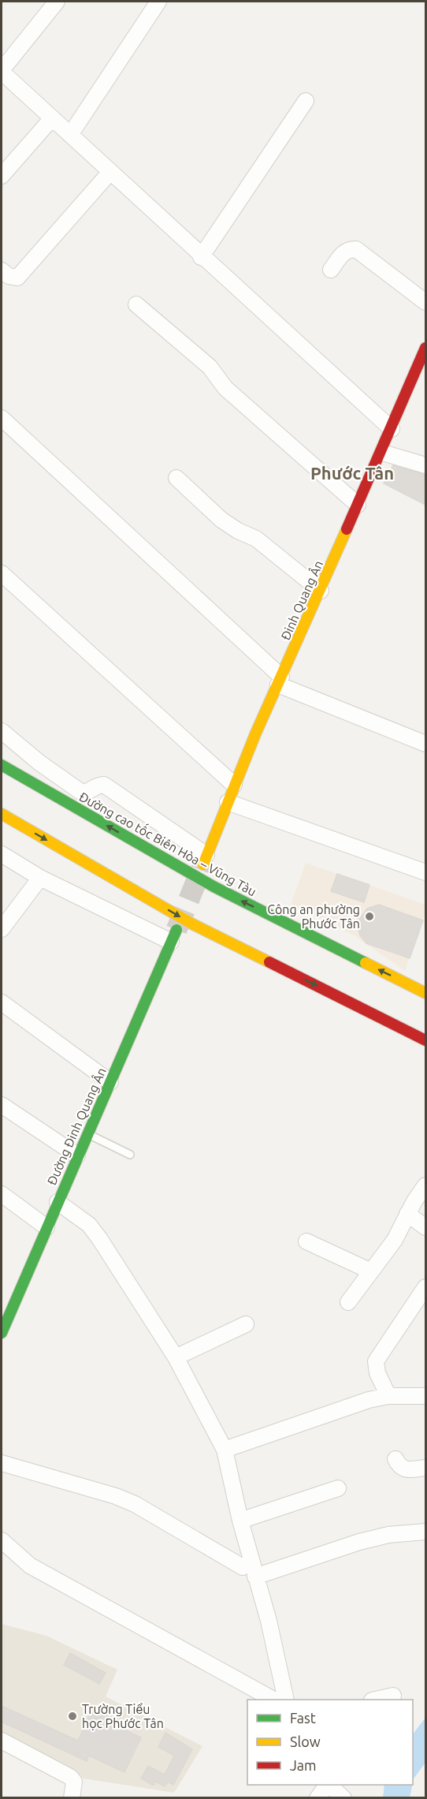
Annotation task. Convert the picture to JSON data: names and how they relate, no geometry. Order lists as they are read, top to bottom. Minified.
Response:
{"streets":{"main road":["Đinh Quang Ân","Đường cao tốc Biên Hòa – Vũng Tàu","Đường Đinh Quang Ân"]},"districts":["Phước Tân"],"places":["Công an phường Phước Tân","Trường Tiểu học Phước Tân"],"legend":["Fast","Slow","Jam"]}
